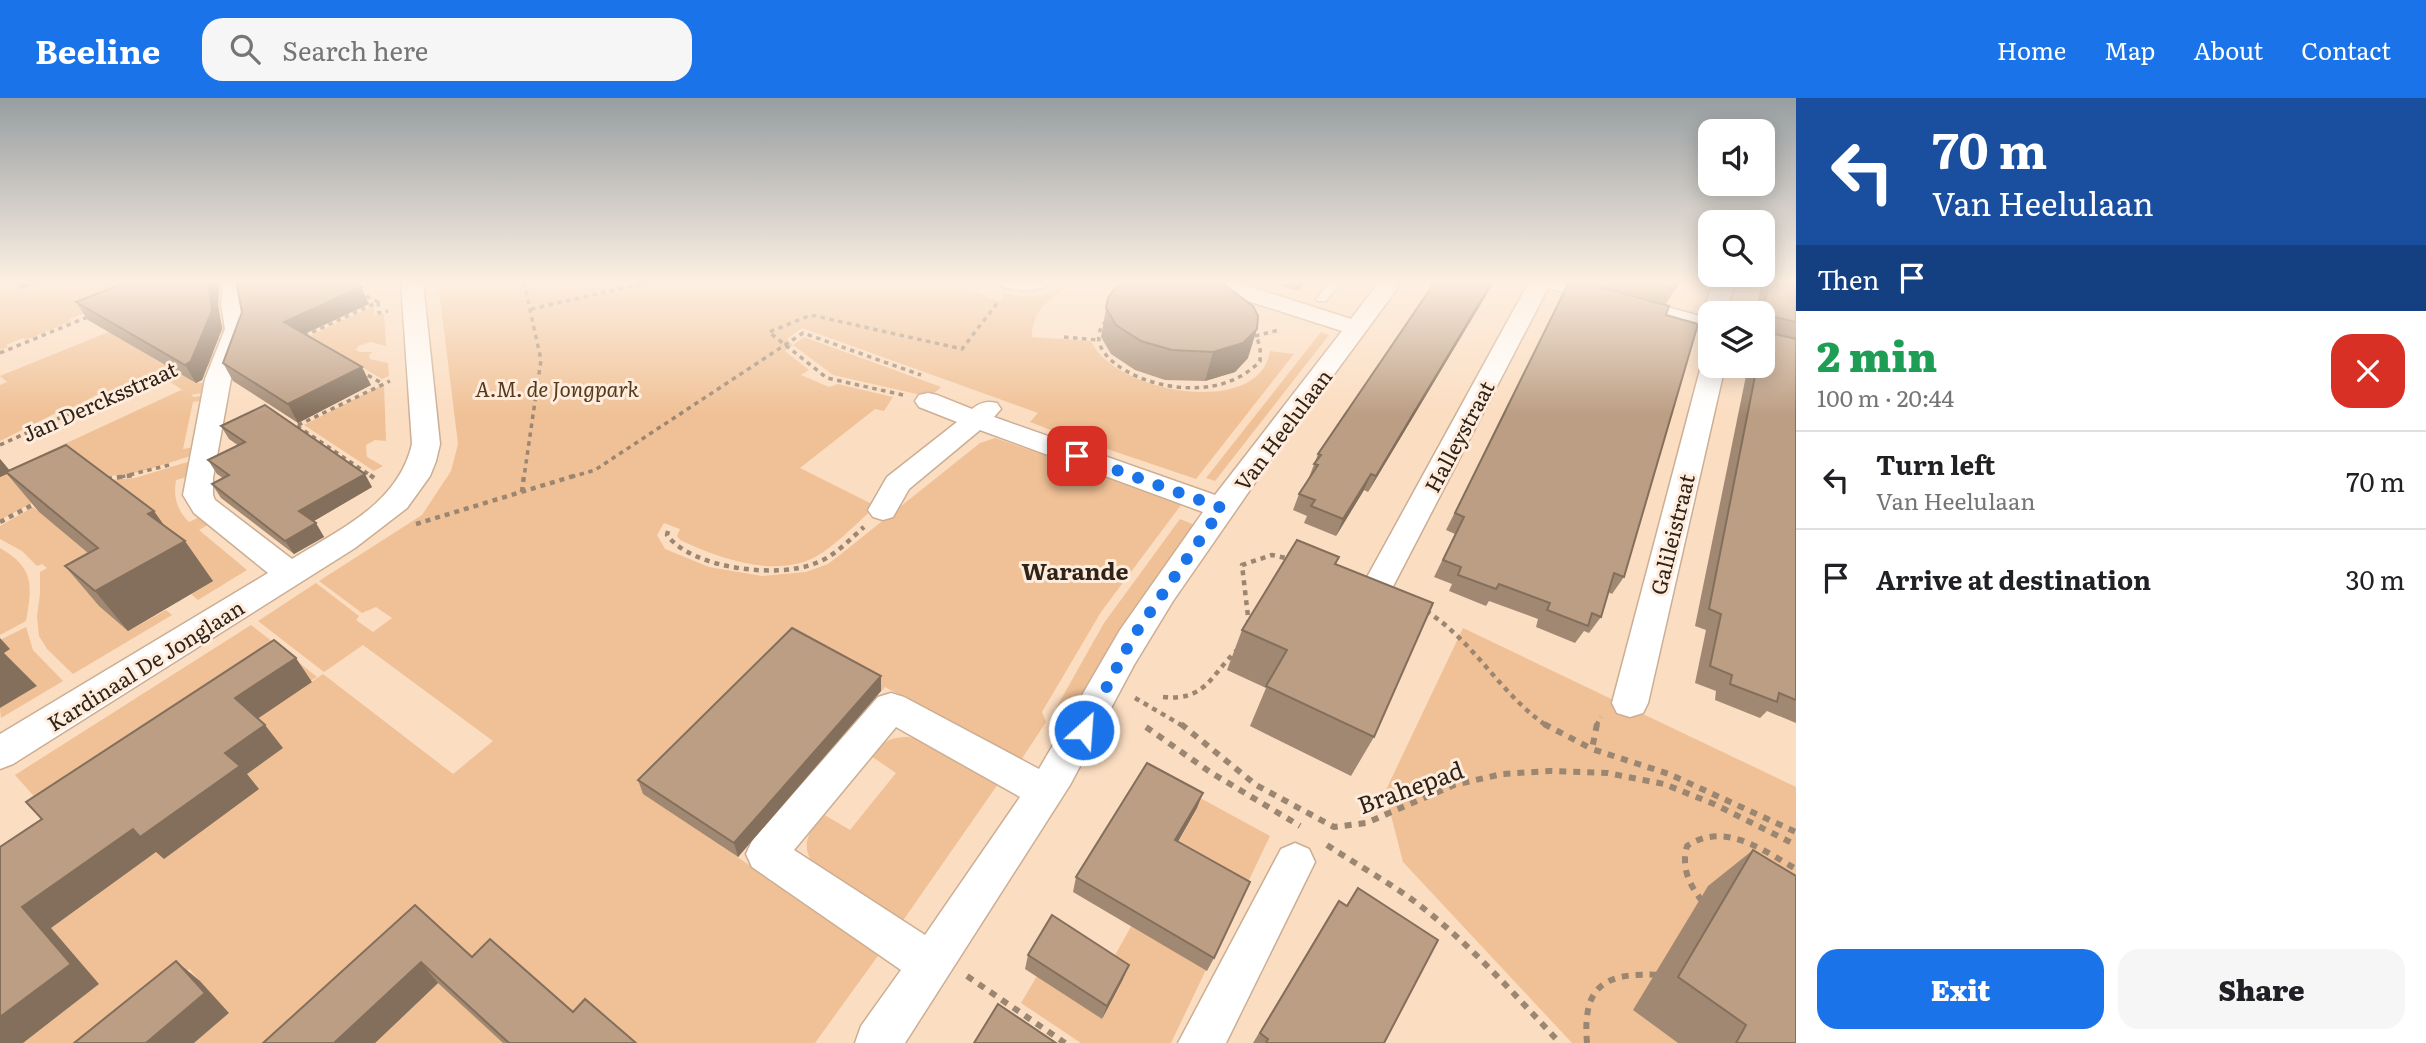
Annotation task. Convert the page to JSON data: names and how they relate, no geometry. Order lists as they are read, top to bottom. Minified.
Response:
{"streets":{"street":["Van Heelulaan","Halleystraat","Galileistraat","Kardinaal De Jonglaan"],"path":["Jan Dercksstraat","Brahepad"]},"crossings":[["Van Heelulaan","Brahepad"]],"districts":["Warande"],"parks":["A.M. de Jongpark"],"page":{"header":"Beeline","search":"Search here","nav":["Home","Map","About","Contact"],"turn":["70 m","Van Heelulaan"],"then":"Then","heading":["2 min","100 m · 20:44"],"list":[{"name":"Turn left","note":"Van Heelulaan","value":"70 m"},{"name":"Arrive at destination","value":"30 m"}],"buttons":["Exit","Share"]}}
